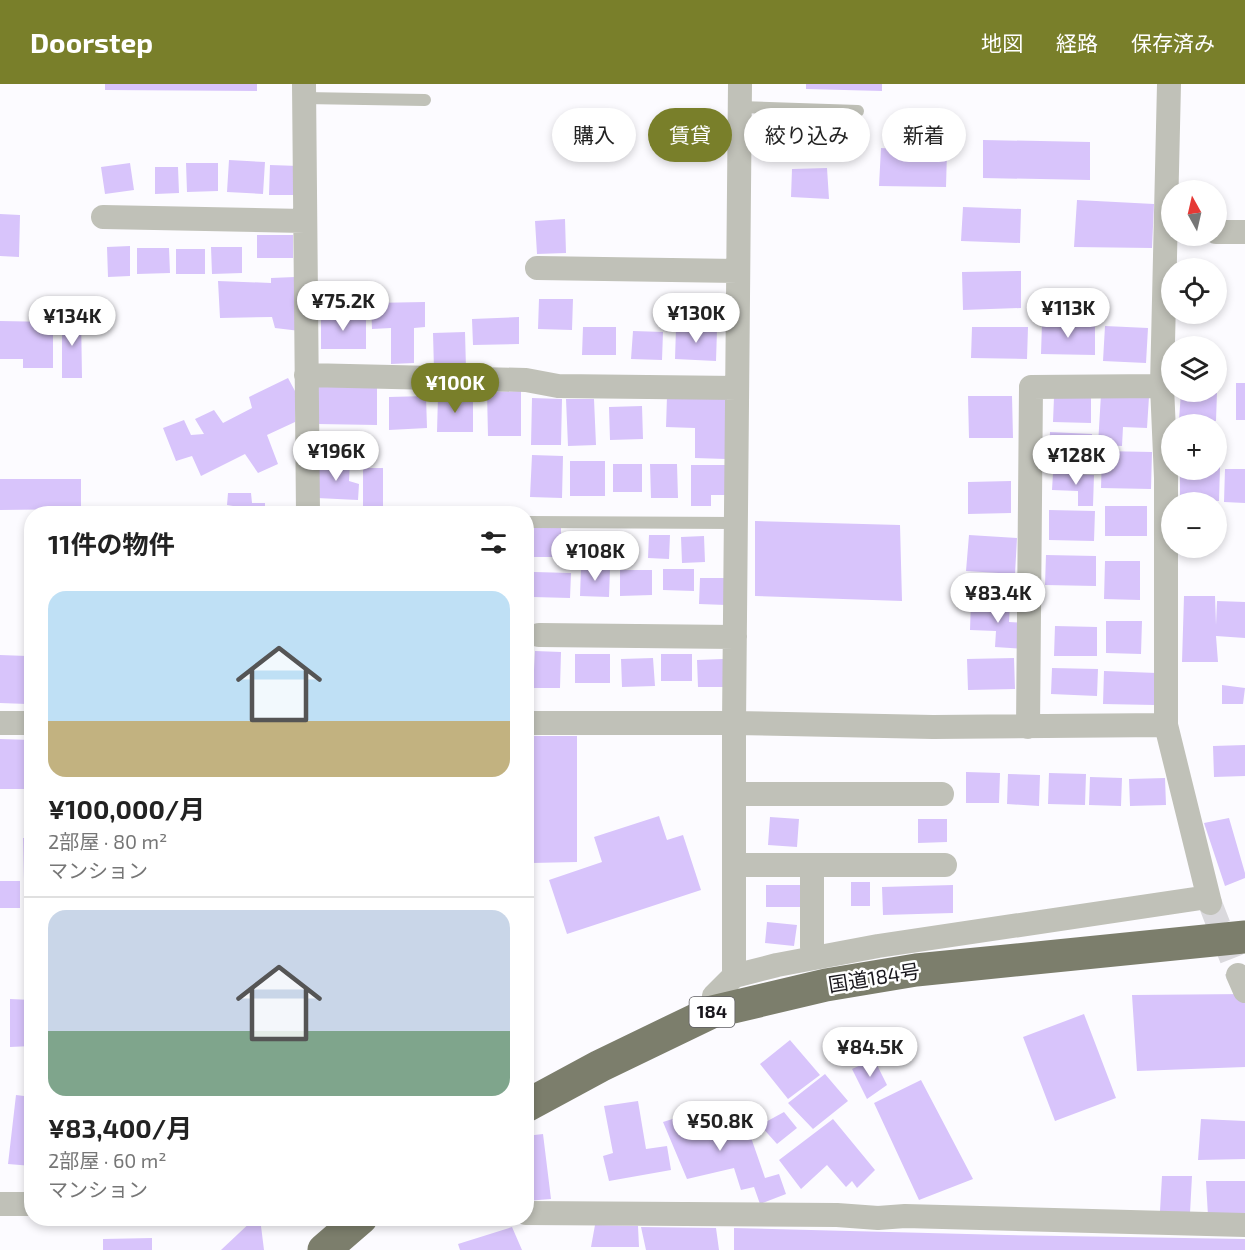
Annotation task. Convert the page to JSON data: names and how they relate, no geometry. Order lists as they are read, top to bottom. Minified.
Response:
{"streets":{"highway":["国道184号","184"]},"north":"top","page":{"header":"Doorstep","nav":["地図","経路","保存済み"],"chip":["購入","賃貸","絞り込み","新着"],"map_buttons":["+","−"],"price":["¥75.2K","¥113K","¥130K","¥134K","¥100K","¥196K","¥128K","¥108K","¥83.4K","¥84.5K","¥50.8K"],"heading":"11件の物件","list":[{"name":"¥100,000/月","note":"2部屋 · 80 m² · マンション"},{"name":"¥83,400/月","note":"2部屋 · 60 m² · マンション"}]}}
